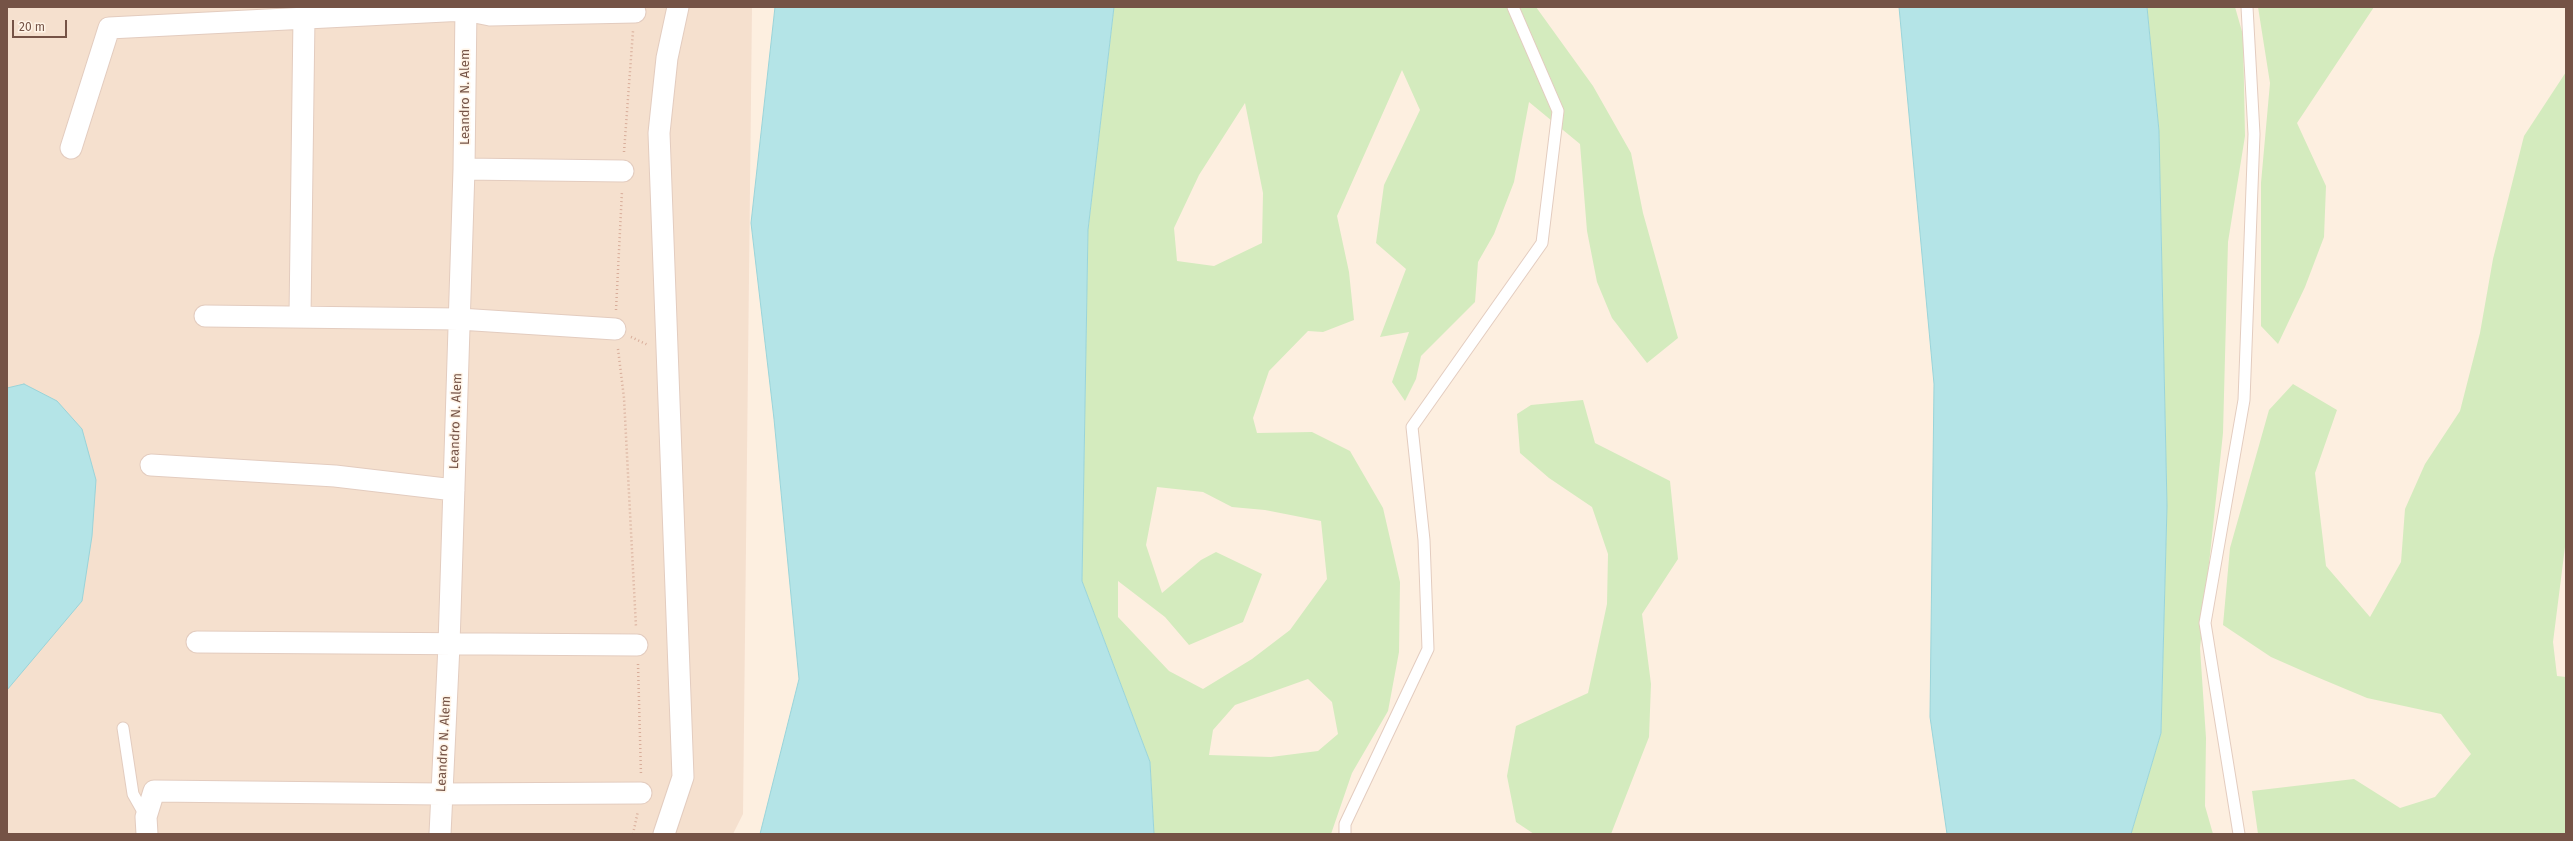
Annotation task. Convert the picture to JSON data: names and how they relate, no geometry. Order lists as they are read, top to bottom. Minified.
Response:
{"streets":{"street":["Leandro N. Alem"]},"scale_bar":"20 m"}
